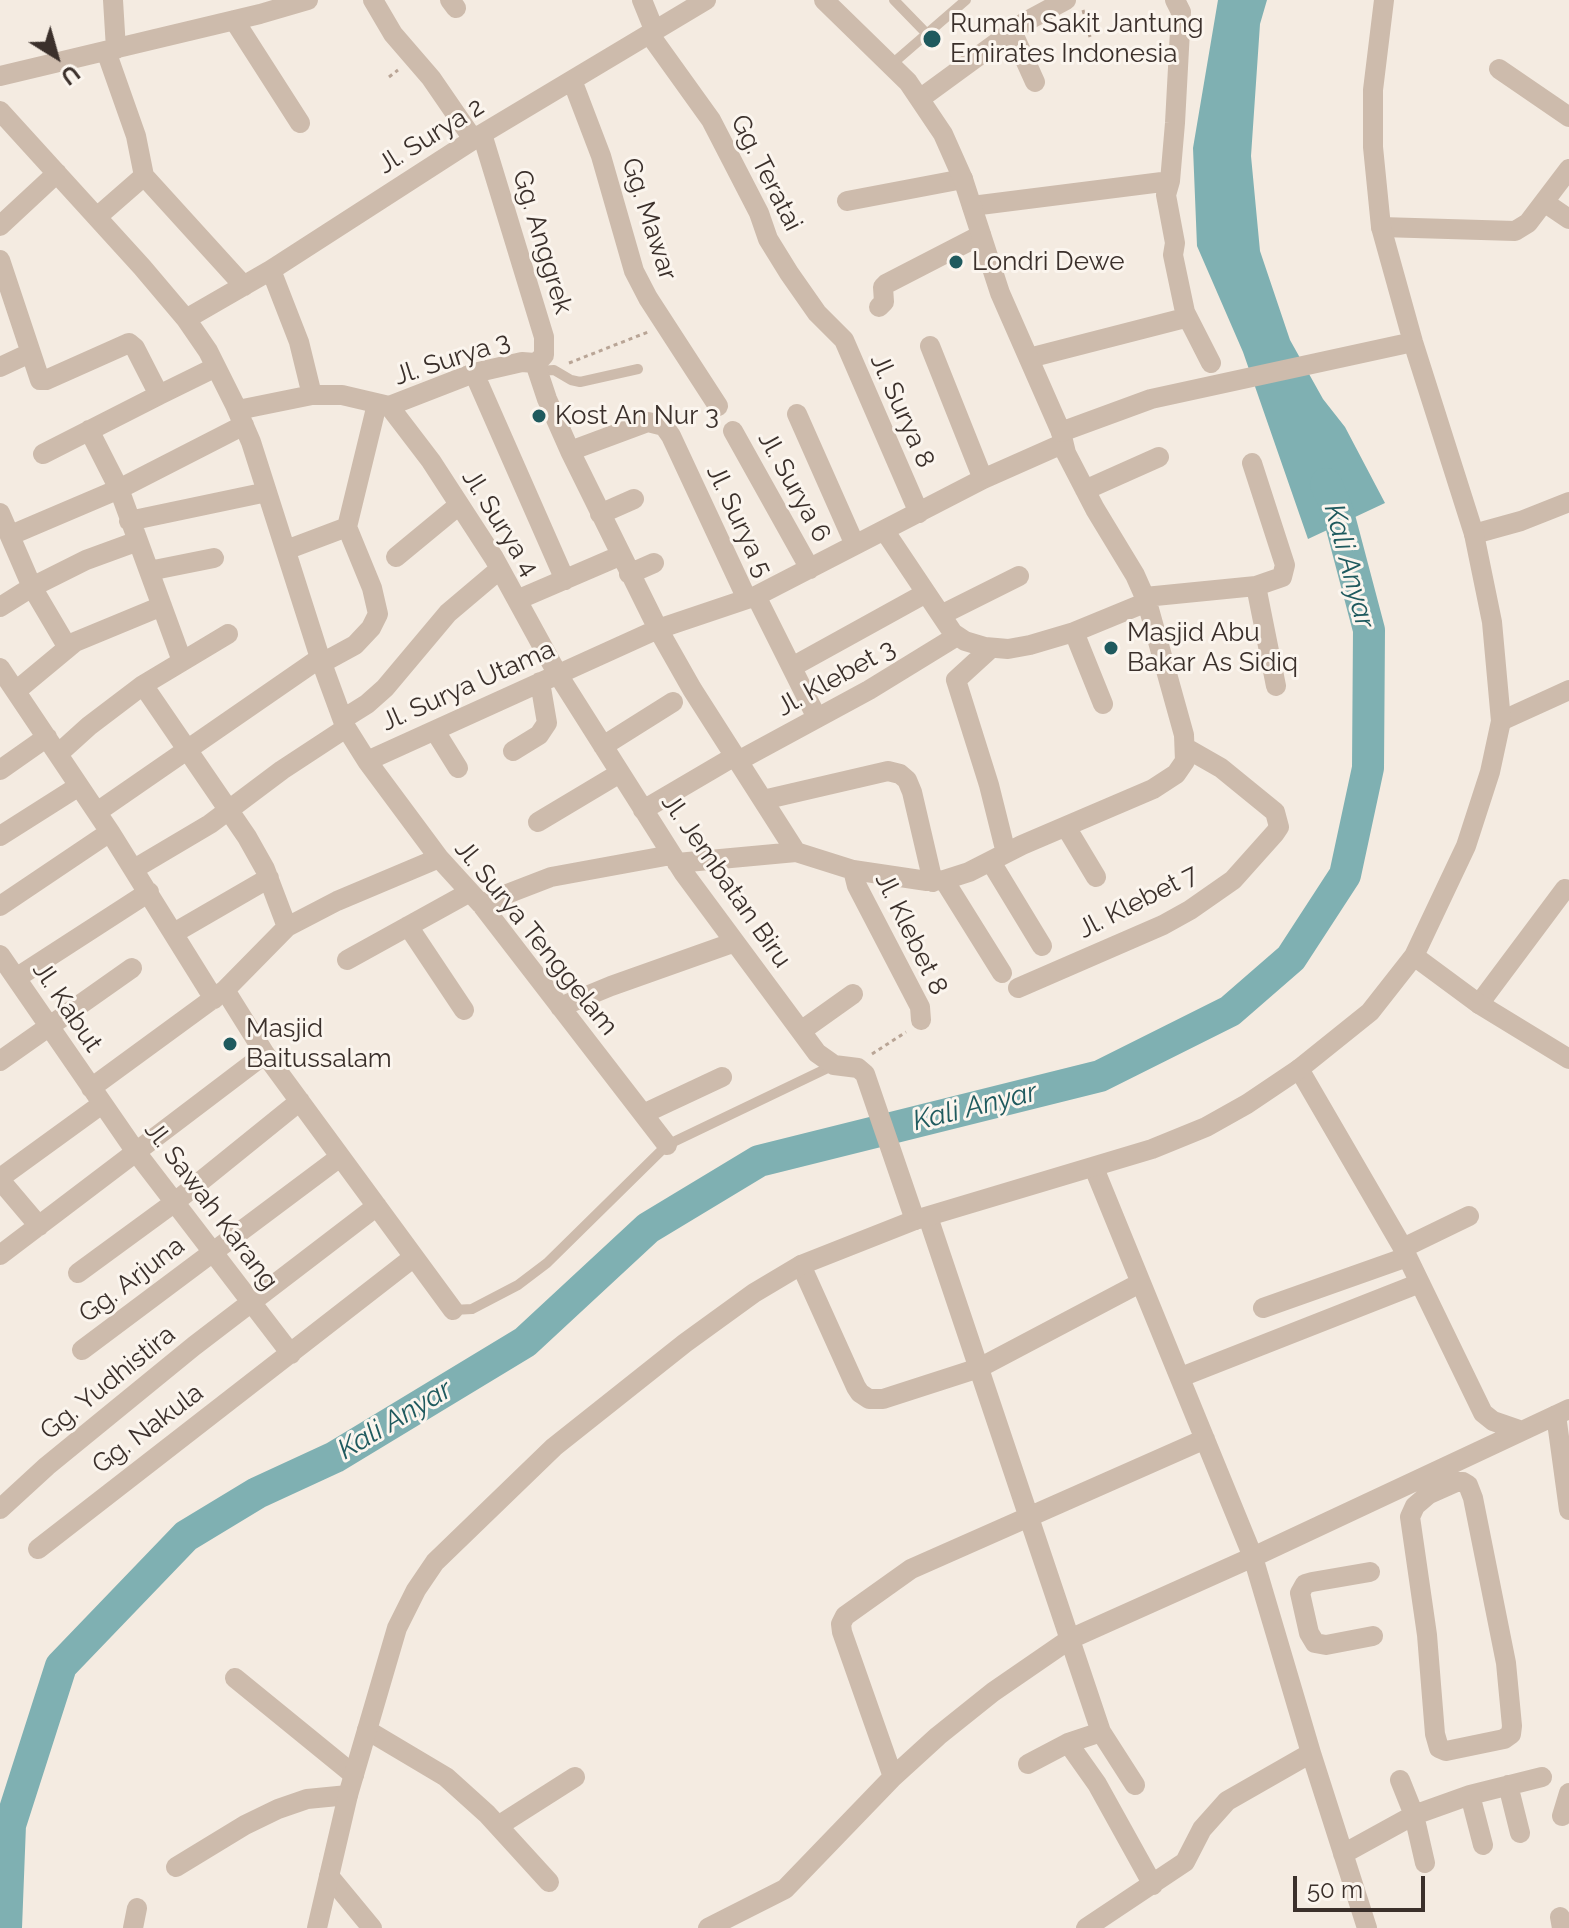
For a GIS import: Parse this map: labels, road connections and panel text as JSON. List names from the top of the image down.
{
  "streets": {
    "street": [
      "Jl. Surya 2",
      "Gg. Teratai",
      "Gg. Mawar",
      "Gg. Anggrek",
      "Jl. Surya 3",
      "Jl. Surya 8",
      "Jl. Surya 6",
      "Jl. Surya 5",
      "Jl. Surya 4",
      "Jl. Klebet 3",
      "Jl. Surya Utama",
      "Jl. Jembatan Biru",
      "Jl. Klebet 7",
      "Jl. Klebet 8",
      "Jl. Surya Tenggelam",
      "Jl. Kabut",
      "Jl. Sawah Karang",
      "Gg. Arjuna",
      "Gg. Yudhistira",
      "Gg. Nakula"
    ]
  },
  "crossings": [
    ["Jl. Surya 2", "Gg. Teratai"],
    ["Jl. Surya 2", "Gg. Mawar"],
    ["Jl. Surya 2", "Gg. Anggrek"],
    ["Jl. Surya 2", "Jl. Surya Utama"],
    ["Gg. Teratai", "Jl. Surya 8"],
    ["Gg. Anggrek", "Jl. Surya 3"],
    ["Jl. Surya 3", "Jl. Surya 5"],
    ["Jl. Surya 3", "Jl. Surya 4"],
    ["Jl. Surya 3", "Jl. Klebet 3"],
    ["Jl. Surya 3", "Jl. Surya Utama"],
    ["Jl. Surya 8", "Jl. Surya Utama"],
    ["Jl. Surya 6", "Jl. Surya Utama"],
    ["Jl. Surya 5", "Jl. Surya Utama"],
    ["Jl. Surya 4", "Jl. Surya Utama"],
    ["Jl. Surya 4", "Jl. Jembatan Biru"],
    ["Jl. Klebet 3", "Jl. Jembatan Biru"],
    ["Jl. Surya Utama", "Jl. Jembatan Biru"],
    ["Jl. Surya Utama", "Jl. Surya Tenggelam"],
    ["Jl. Kabut", "Jl. Sawah Karang"],
    ["Jl. Sawah Karang", "Gg. Arjuna"],
    ["Jl. Sawah Karang", "Gg. Yudhistira"],
    ["Jl. Sawah Karang", "Gg. Nakula"]
  ],
  "water": ["Kali Anyar"],
  "places": [
    "Rumah Sakit Jantung Emirates Indonesia",
    "Londri Dewe",
    "Kost An Nur 3",
    "Masjid Abu Bakar As Sidiq",
    "Masjid Baitussalam"
  ],
  "scale_bar": "50 m",
  "north": "bottom right"
}
